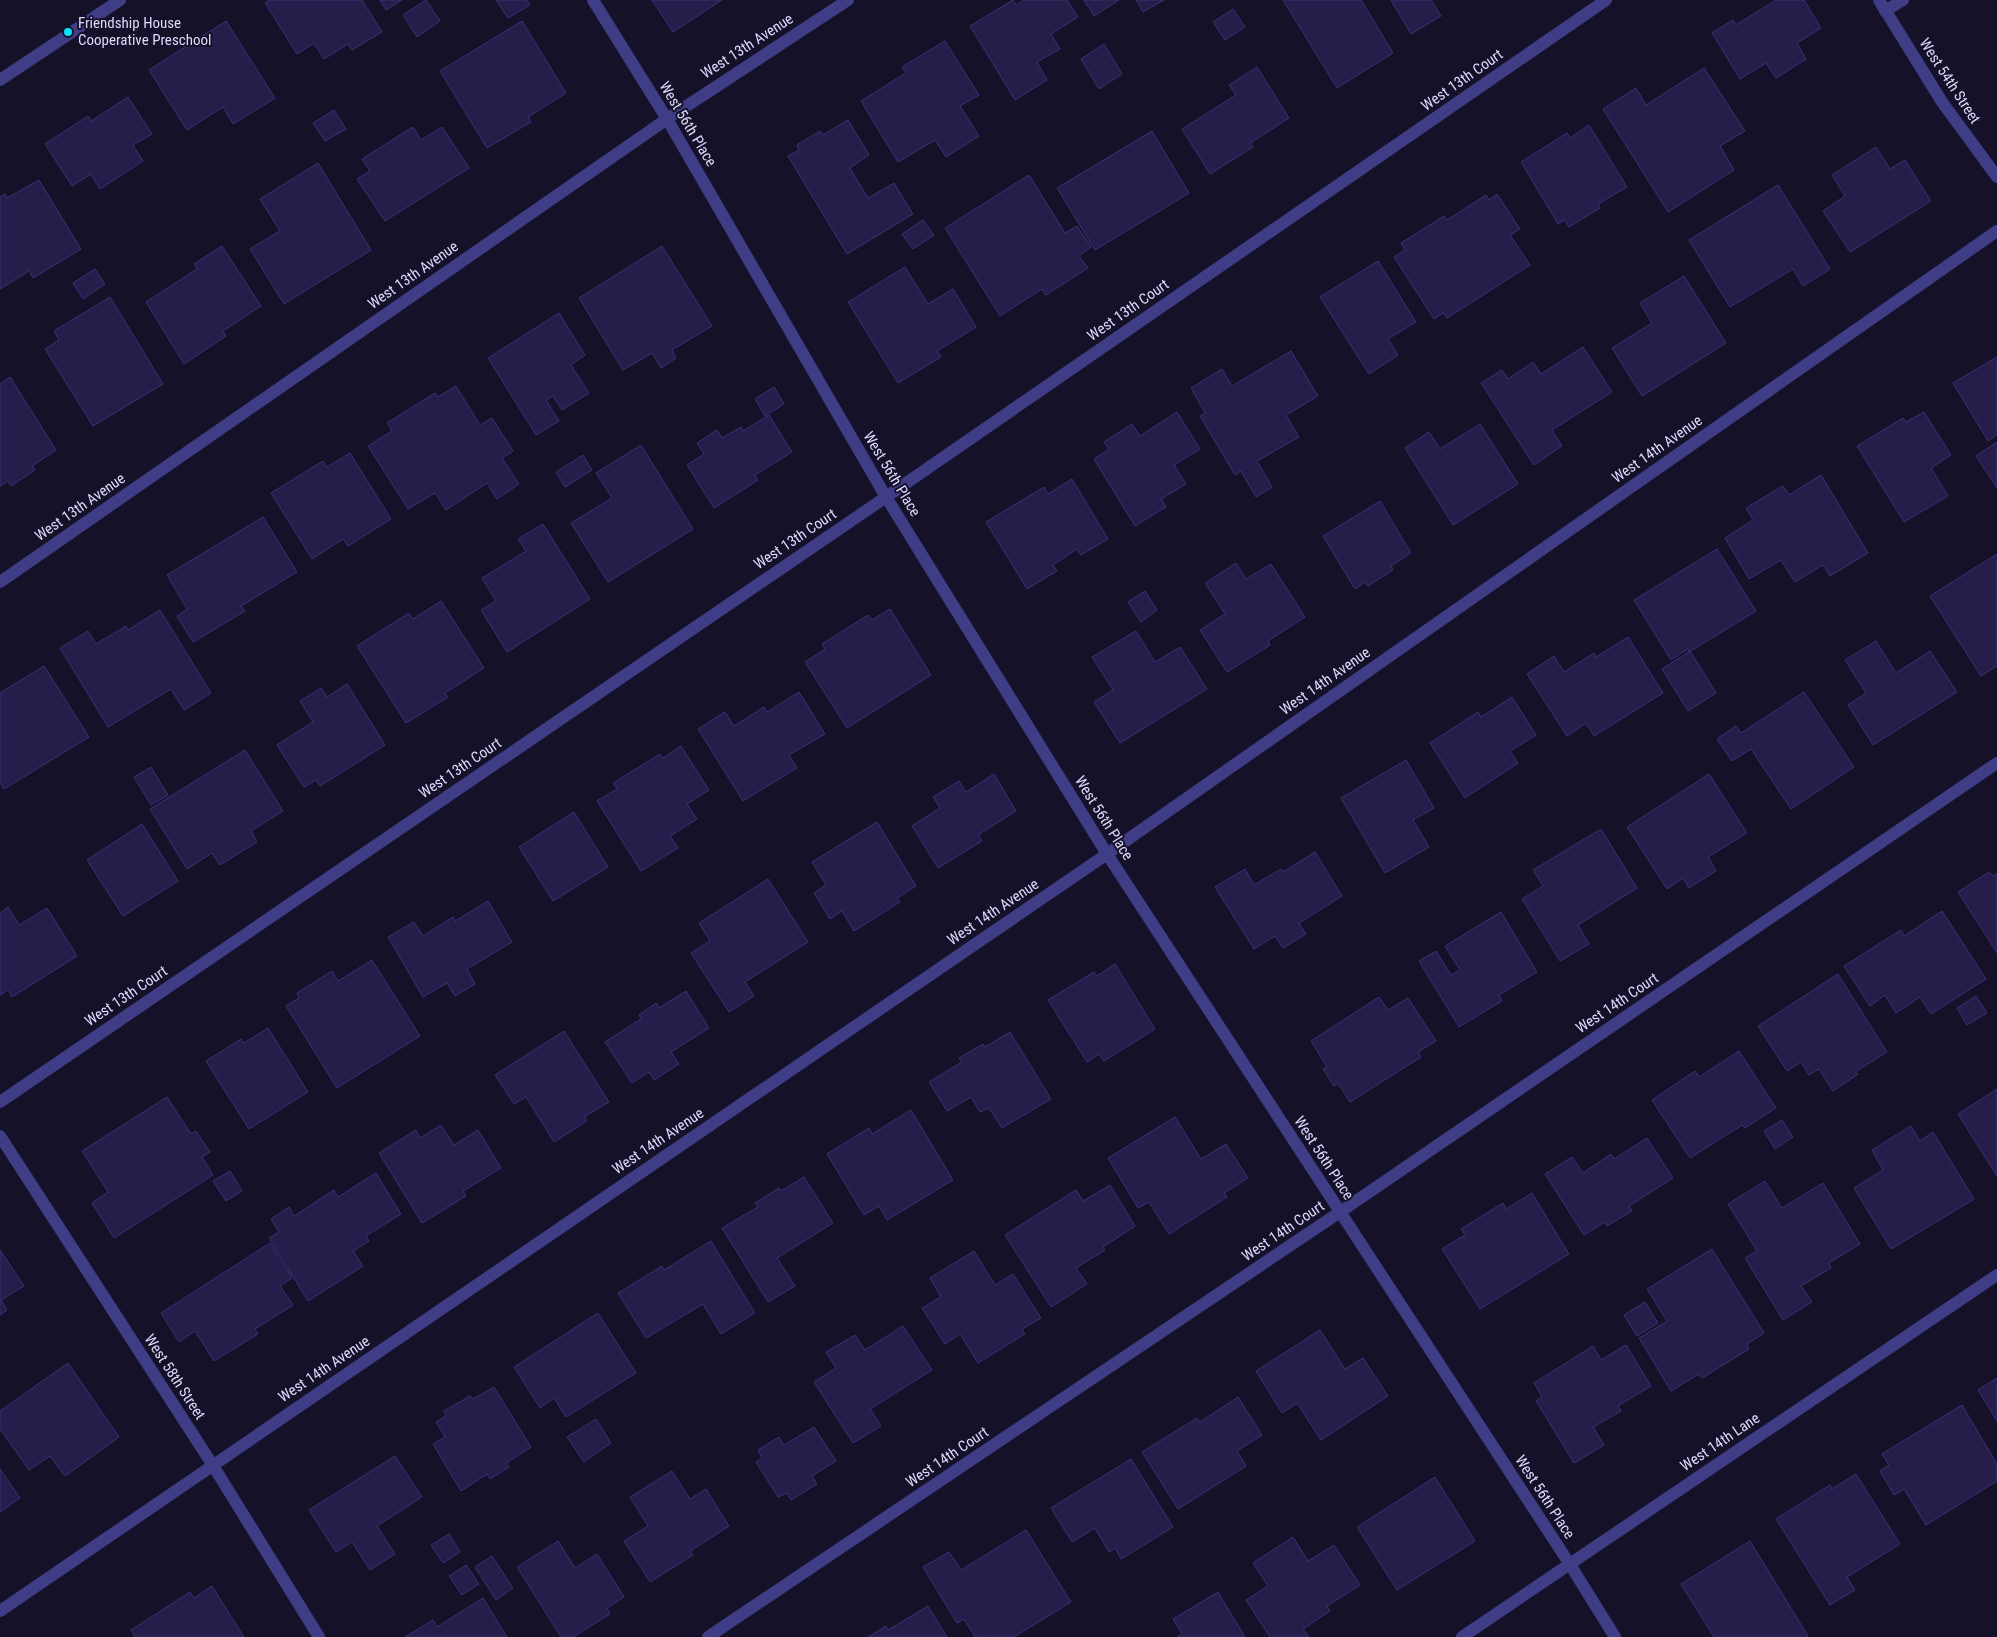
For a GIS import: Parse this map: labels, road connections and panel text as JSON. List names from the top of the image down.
{
  "streets": {
    "street": [
      "West 13th Avenue",
      "West 13th Court",
      "West 54th Street",
      "West 56th Place",
      "West 14th Avenue",
      "West 14th Court",
      "West 58th Street",
      "West 14th Lane"
    ]
  },
  "crossings": [
    ["West 13th Avenue", "West 56th Place"],
    ["West 13th Court", "West 56th Place"],
    ["West 56th Place", "West 14th Avenue"],
    ["West 56th Place", "West 14th Court"],
    ["West 56th Place", "West 14th Lane"],
    ["West 14th Avenue", "West 58th Street"]
  ],
  "places": ["Friendship House Cooperative Preschool"]
}
